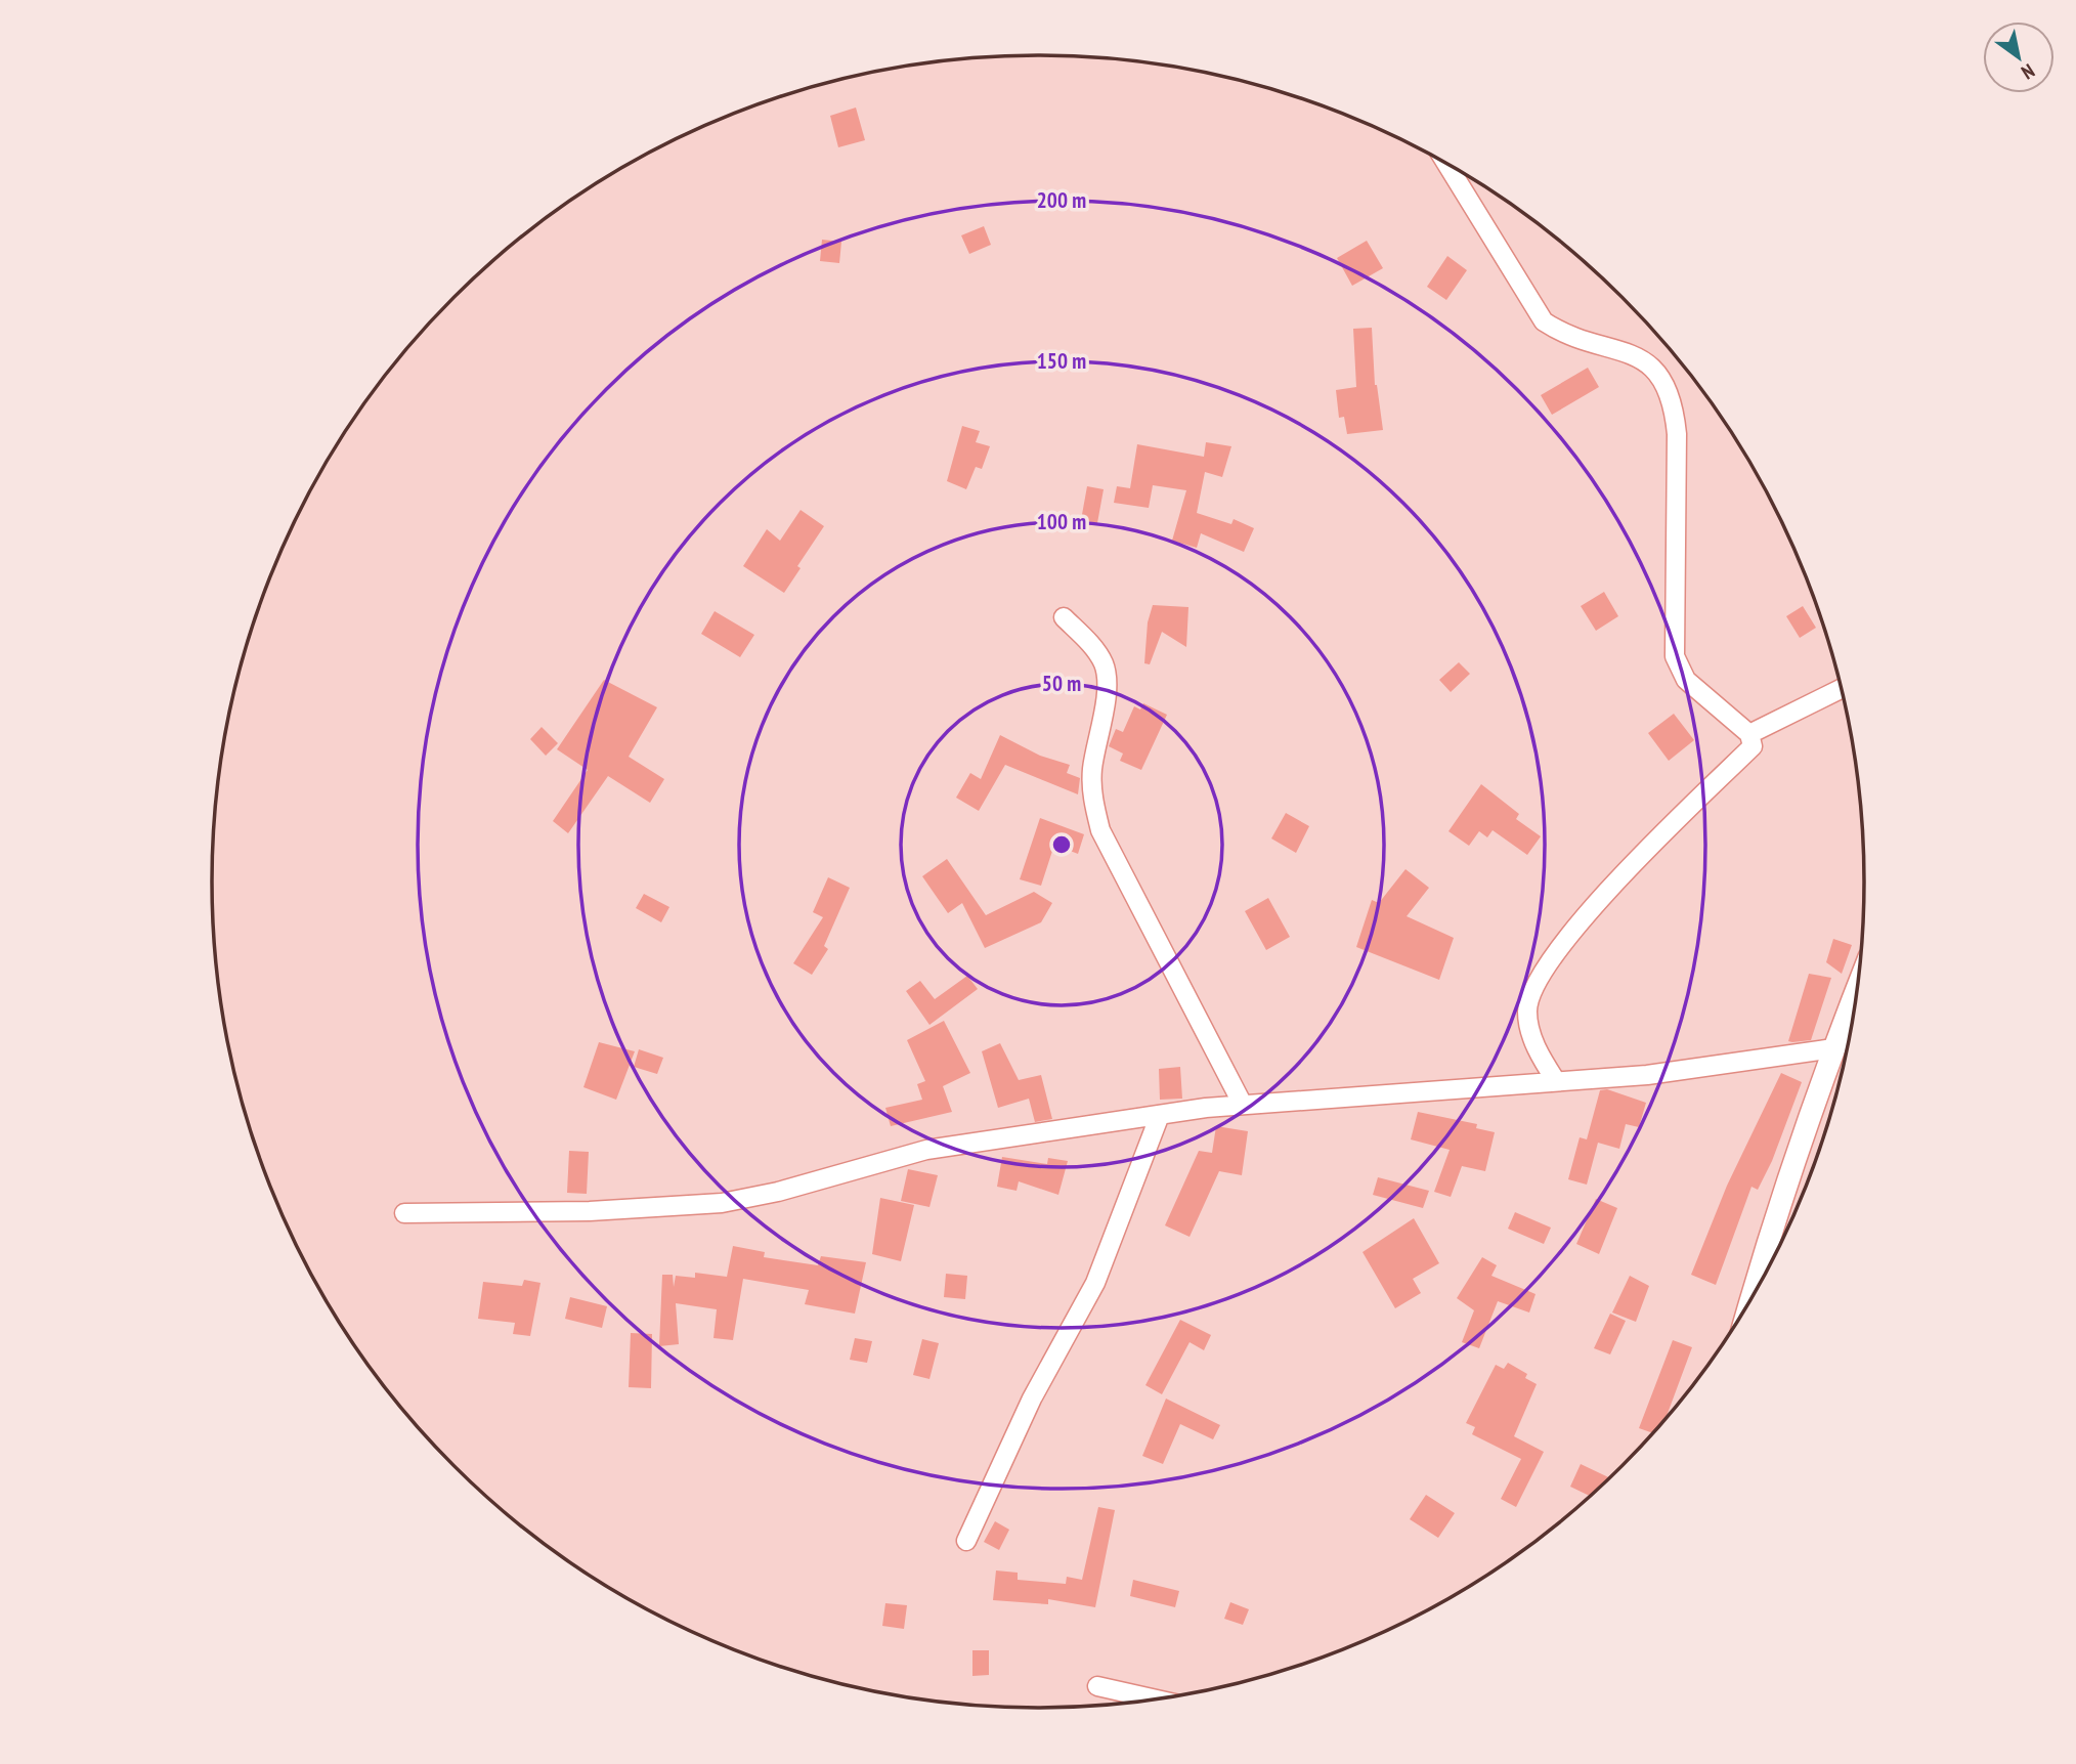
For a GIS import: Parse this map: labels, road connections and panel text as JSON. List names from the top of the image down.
{
  "north": "bottom right",
  "rings": [
    "200 m",
    "150 m",
    "100 m",
    "50 m"
  ]
}
